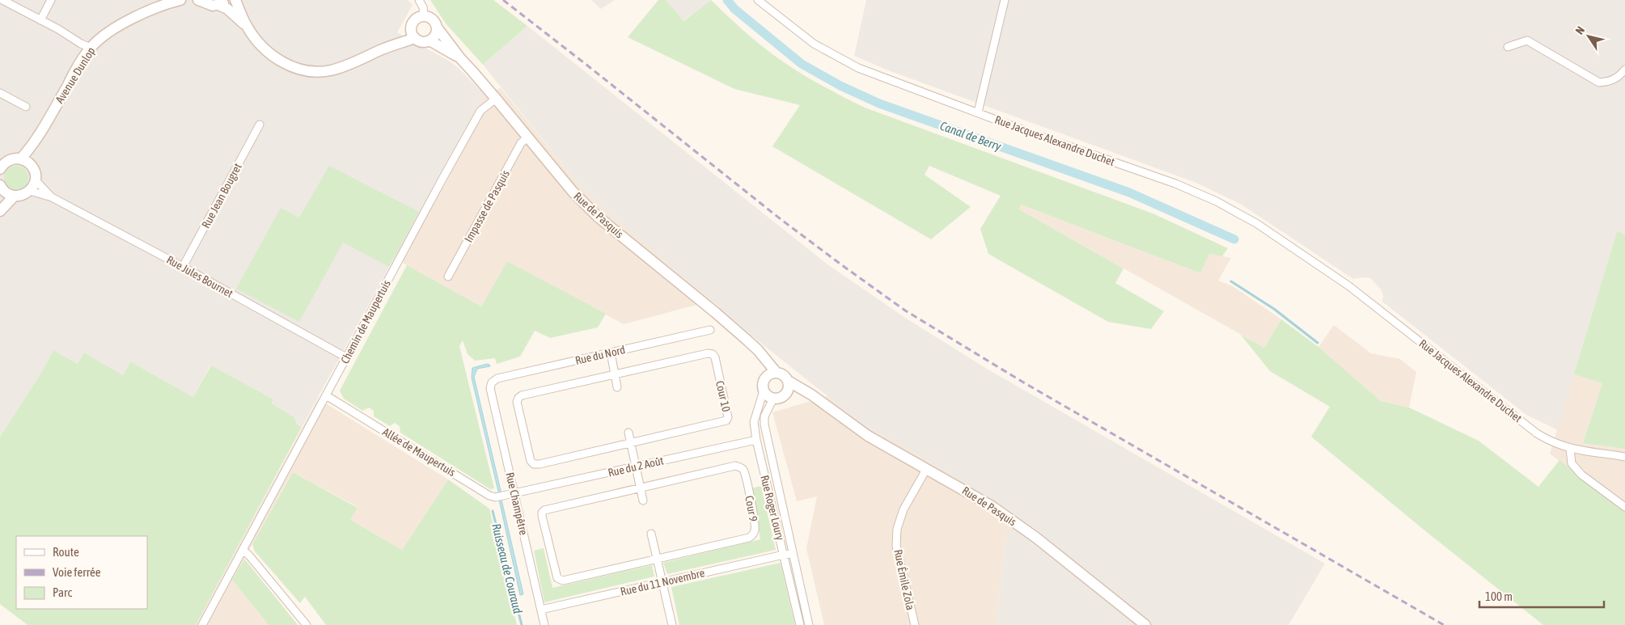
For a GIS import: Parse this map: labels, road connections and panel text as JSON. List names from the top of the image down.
{
  "streets": {
    "main road": ["Avenue Dunlop", "Rue de Pasquis"],
    "street": [
      "Rue Jacques Alexandre Duchet",
      "Rue Jean Bougret",
      "Impasse de Pasquis",
      "Rue Jules Bournet",
      "Chemin de Maupertuis",
      "Rue du Nord",
      "Cour 10",
      "Allée de Maupertuis",
      "Rue du 2 Août",
      "Rue Champêtre",
      "Rue Roger Loury",
      "Cour 9",
      "Rue Émile Zola",
      "Rue du 11 Novembre"
    ]
  },
  "crossings": [
    ["Rue Jean Bougret", "Rue Jules Bournet"],
    ["Impasse de Pasquis", "Rue de Pasquis"],
    ["Rue de Pasquis", "Chemin de Maupertuis"],
    ["Rue de Pasquis", "Rue Roger Loury"],
    ["Rue de Pasquis", "Rue Émile Zola"],
    ["Rue Jules Bournet", "Chemin de Maupertuis"],
    ["Chemin de Maupertuis", "Allée de Maupertuis"],
    ["Rue du Nord", "Rue Champêtre"],
    ["Allée de Maupertuis", "Rue du 2 Août"],
    ["Allée de Maupertuis", "Rue Champêtre"],
    ["Rue du 2 Août", "Rue Champêtre"],
    ["Rue du 2 Août", "Rue Roger Loury"],
    ["Rue Champêtre", "Rue du 11 Novembre"],
    ["Rue Roger Loury", "Rue du 11 Novembre"]
  ],
  "water": ["Canal de Berry", "Ruisseau de Couraud"],
  "legend": ["Route", "Voie ferrée", "Parc"],
  "scale_bar": "100 m",
  "north": "top left"
}
